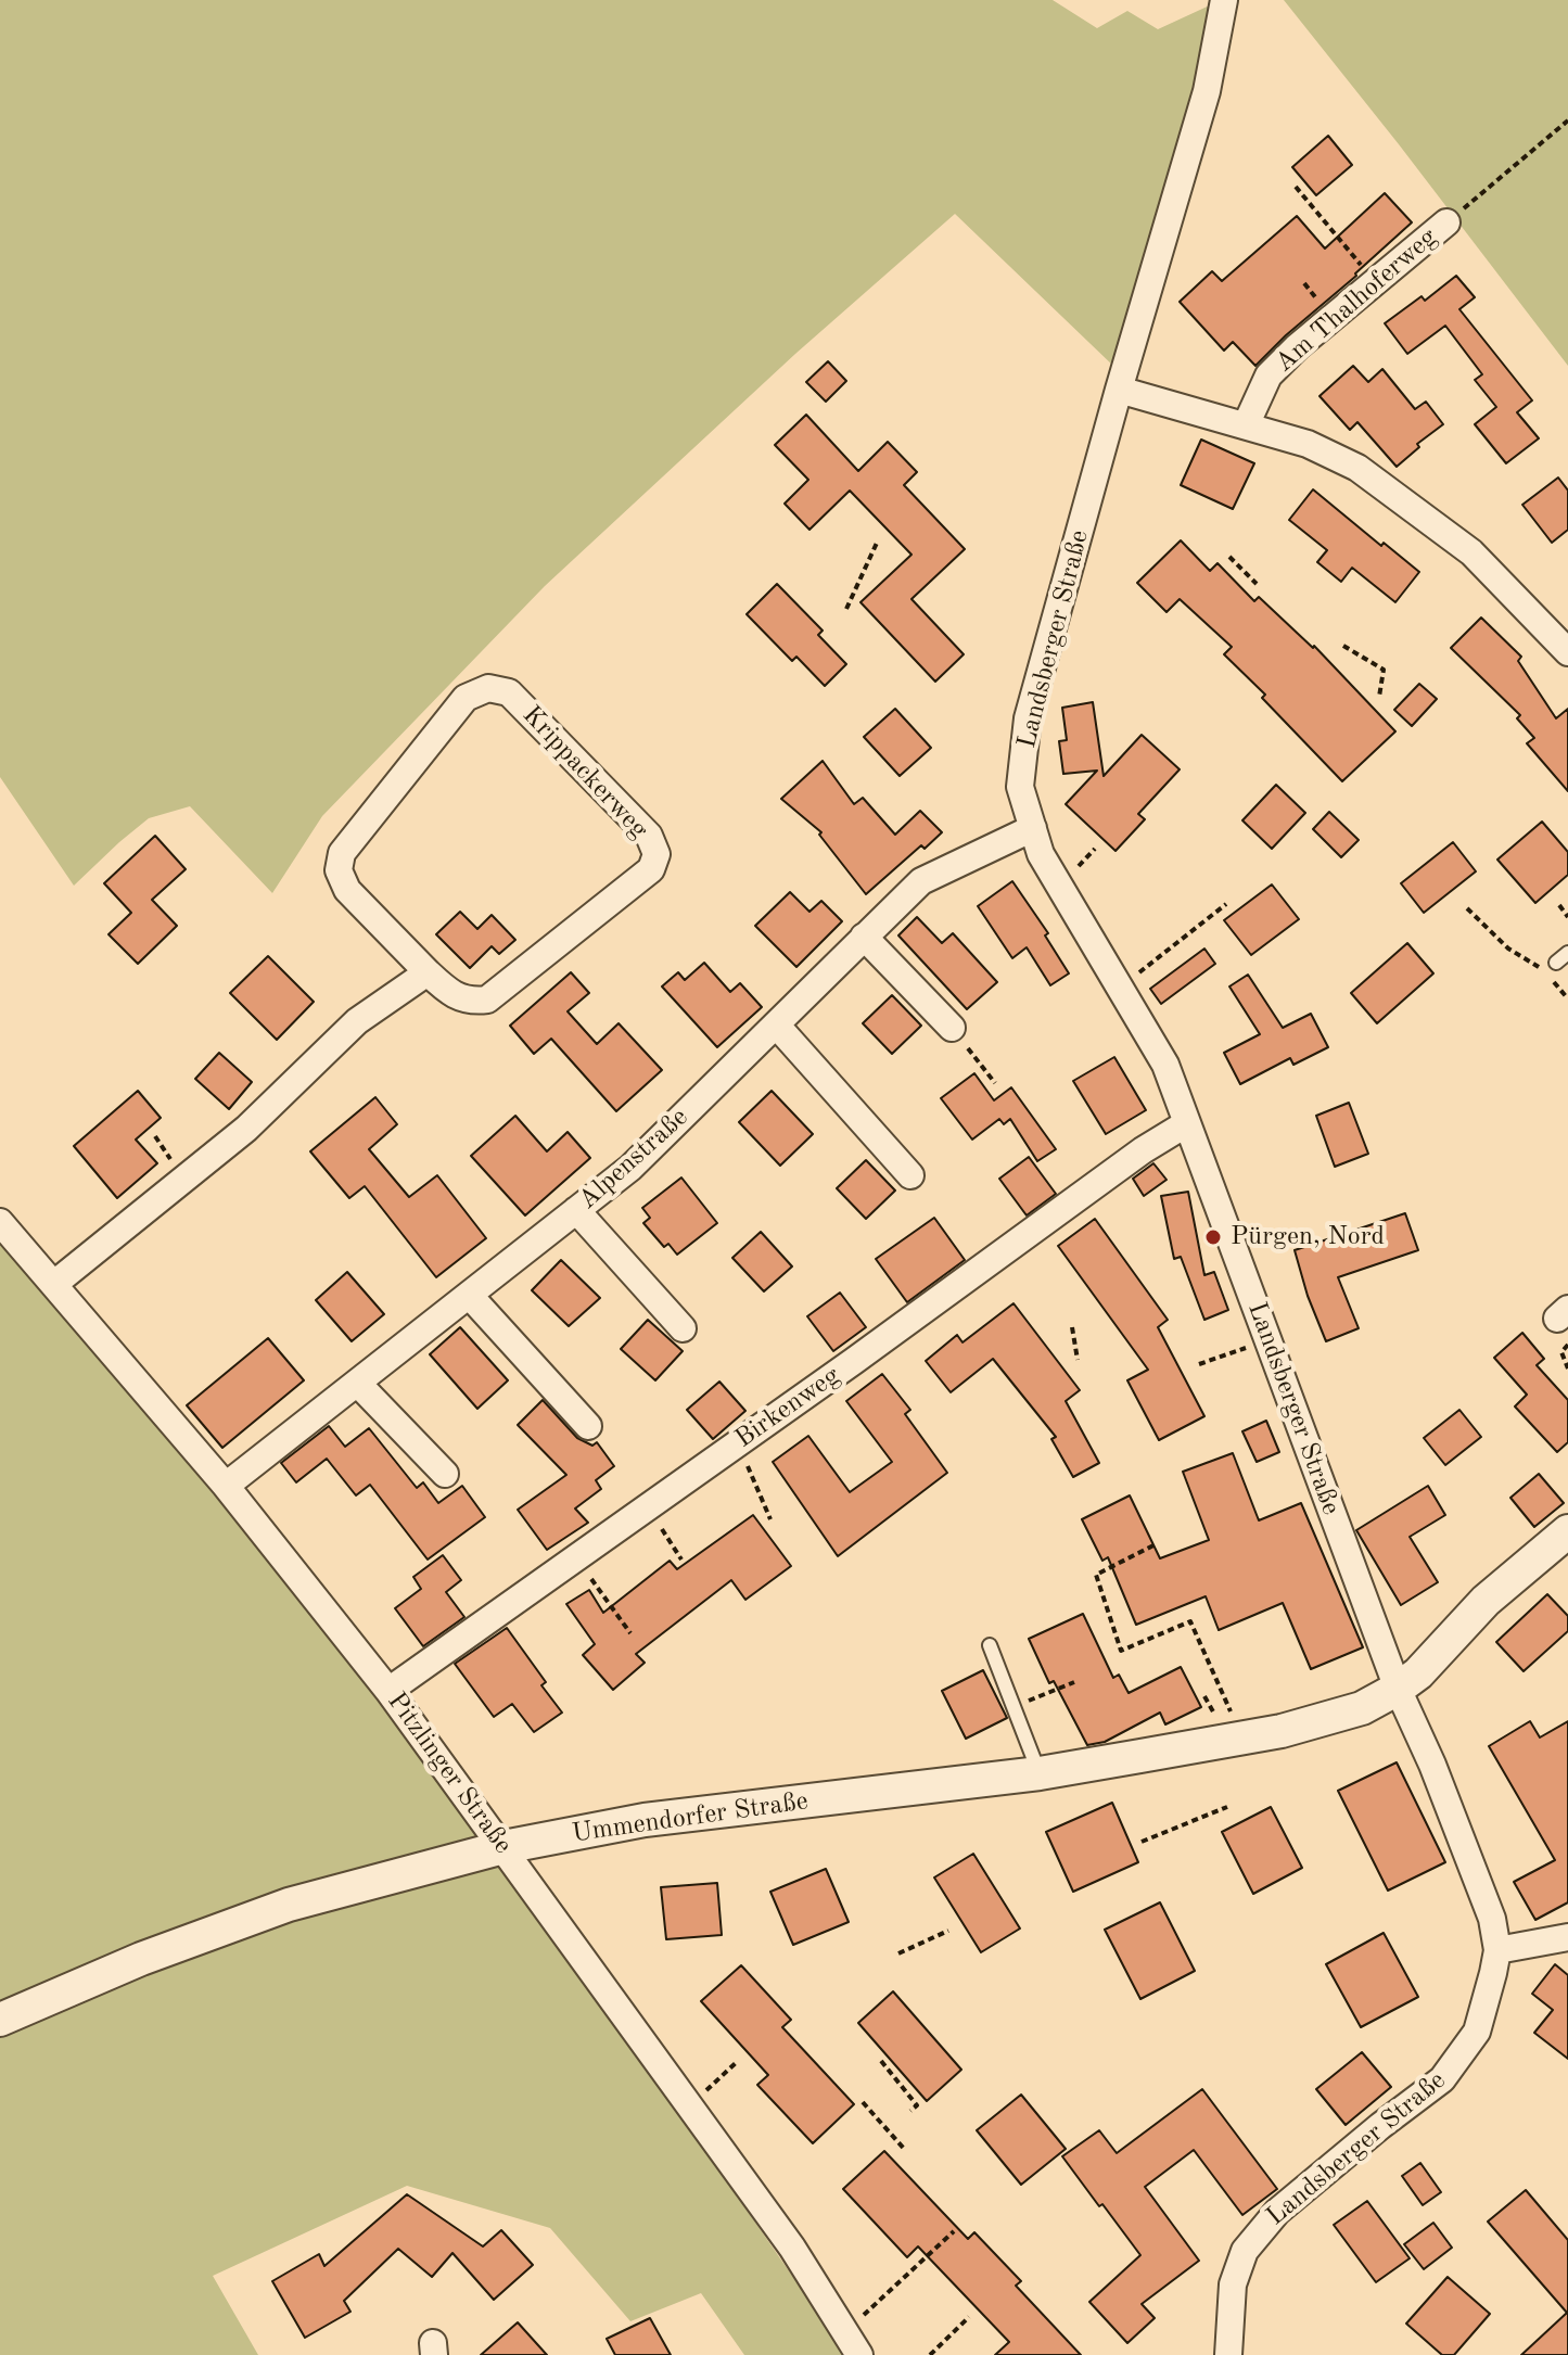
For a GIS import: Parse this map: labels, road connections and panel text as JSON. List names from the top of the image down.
{
  "streets": {
    "street": [
      "Am Thalhoferweg",
      "Landsberger Straße",
      "Krippackerweg",
      "Alpenstraße",
      "Birkenweg",
      "Pitzlinger Straße",
      "Ummendorfer Straße"
    ]
  },
  "crossings": [
    ["Landsberger Straße", "Alpenstraße"],
    ["Landsberger Straße", "Birkenweg"],
    ["Landsberger Straße", "Ummendorfer Straße"],
    ["Alpenstraße", "Pitzlinger Straße"],
    ["Birkenweg", "Pitzlinger Straße"],
    ["Pitzlinger Straße", "Ummendorfer Straße"]
  ],
  "places": ["Pürgen, Nord"]
}
